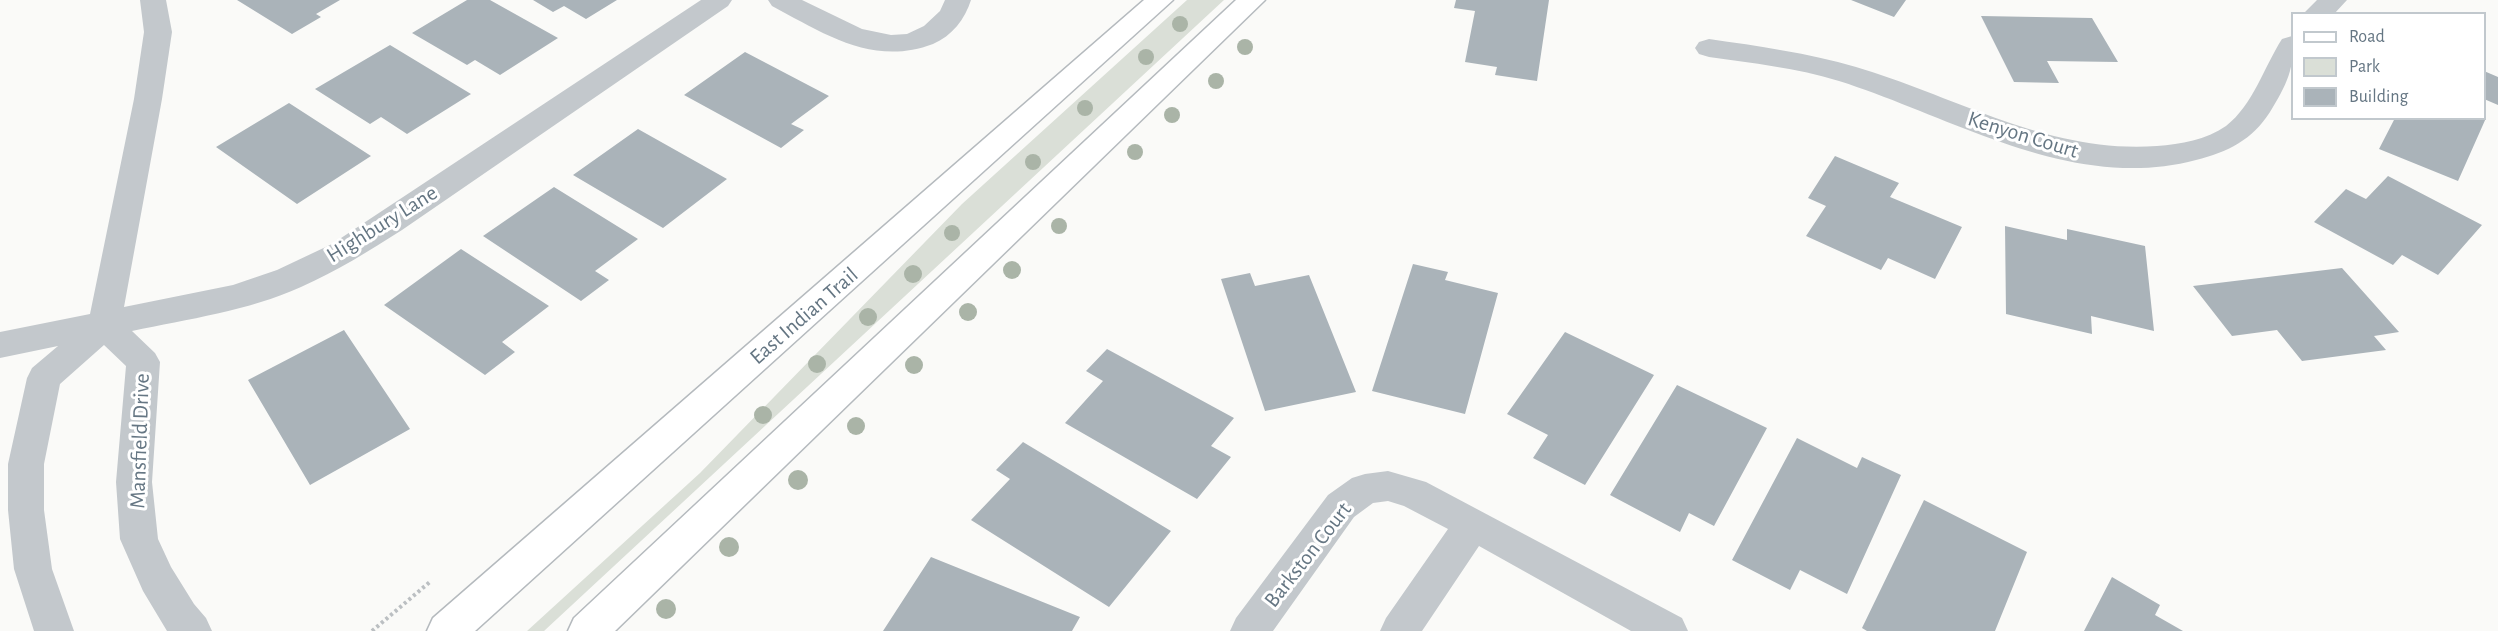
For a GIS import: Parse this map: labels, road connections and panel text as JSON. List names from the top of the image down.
{
  "streets": {
    "main road": ["East Indian Trail"],
    "street": [
      "Kenyon Court",
      "Highbury Lane",
      "Mansfield Drive",
      "Barkston Court"
    ]
  },
  "crossings": [
    ["Highbury Lane", "Mansfield Drive"]
  ],
  "legend": ["Road", "Park", "Building"]
}
